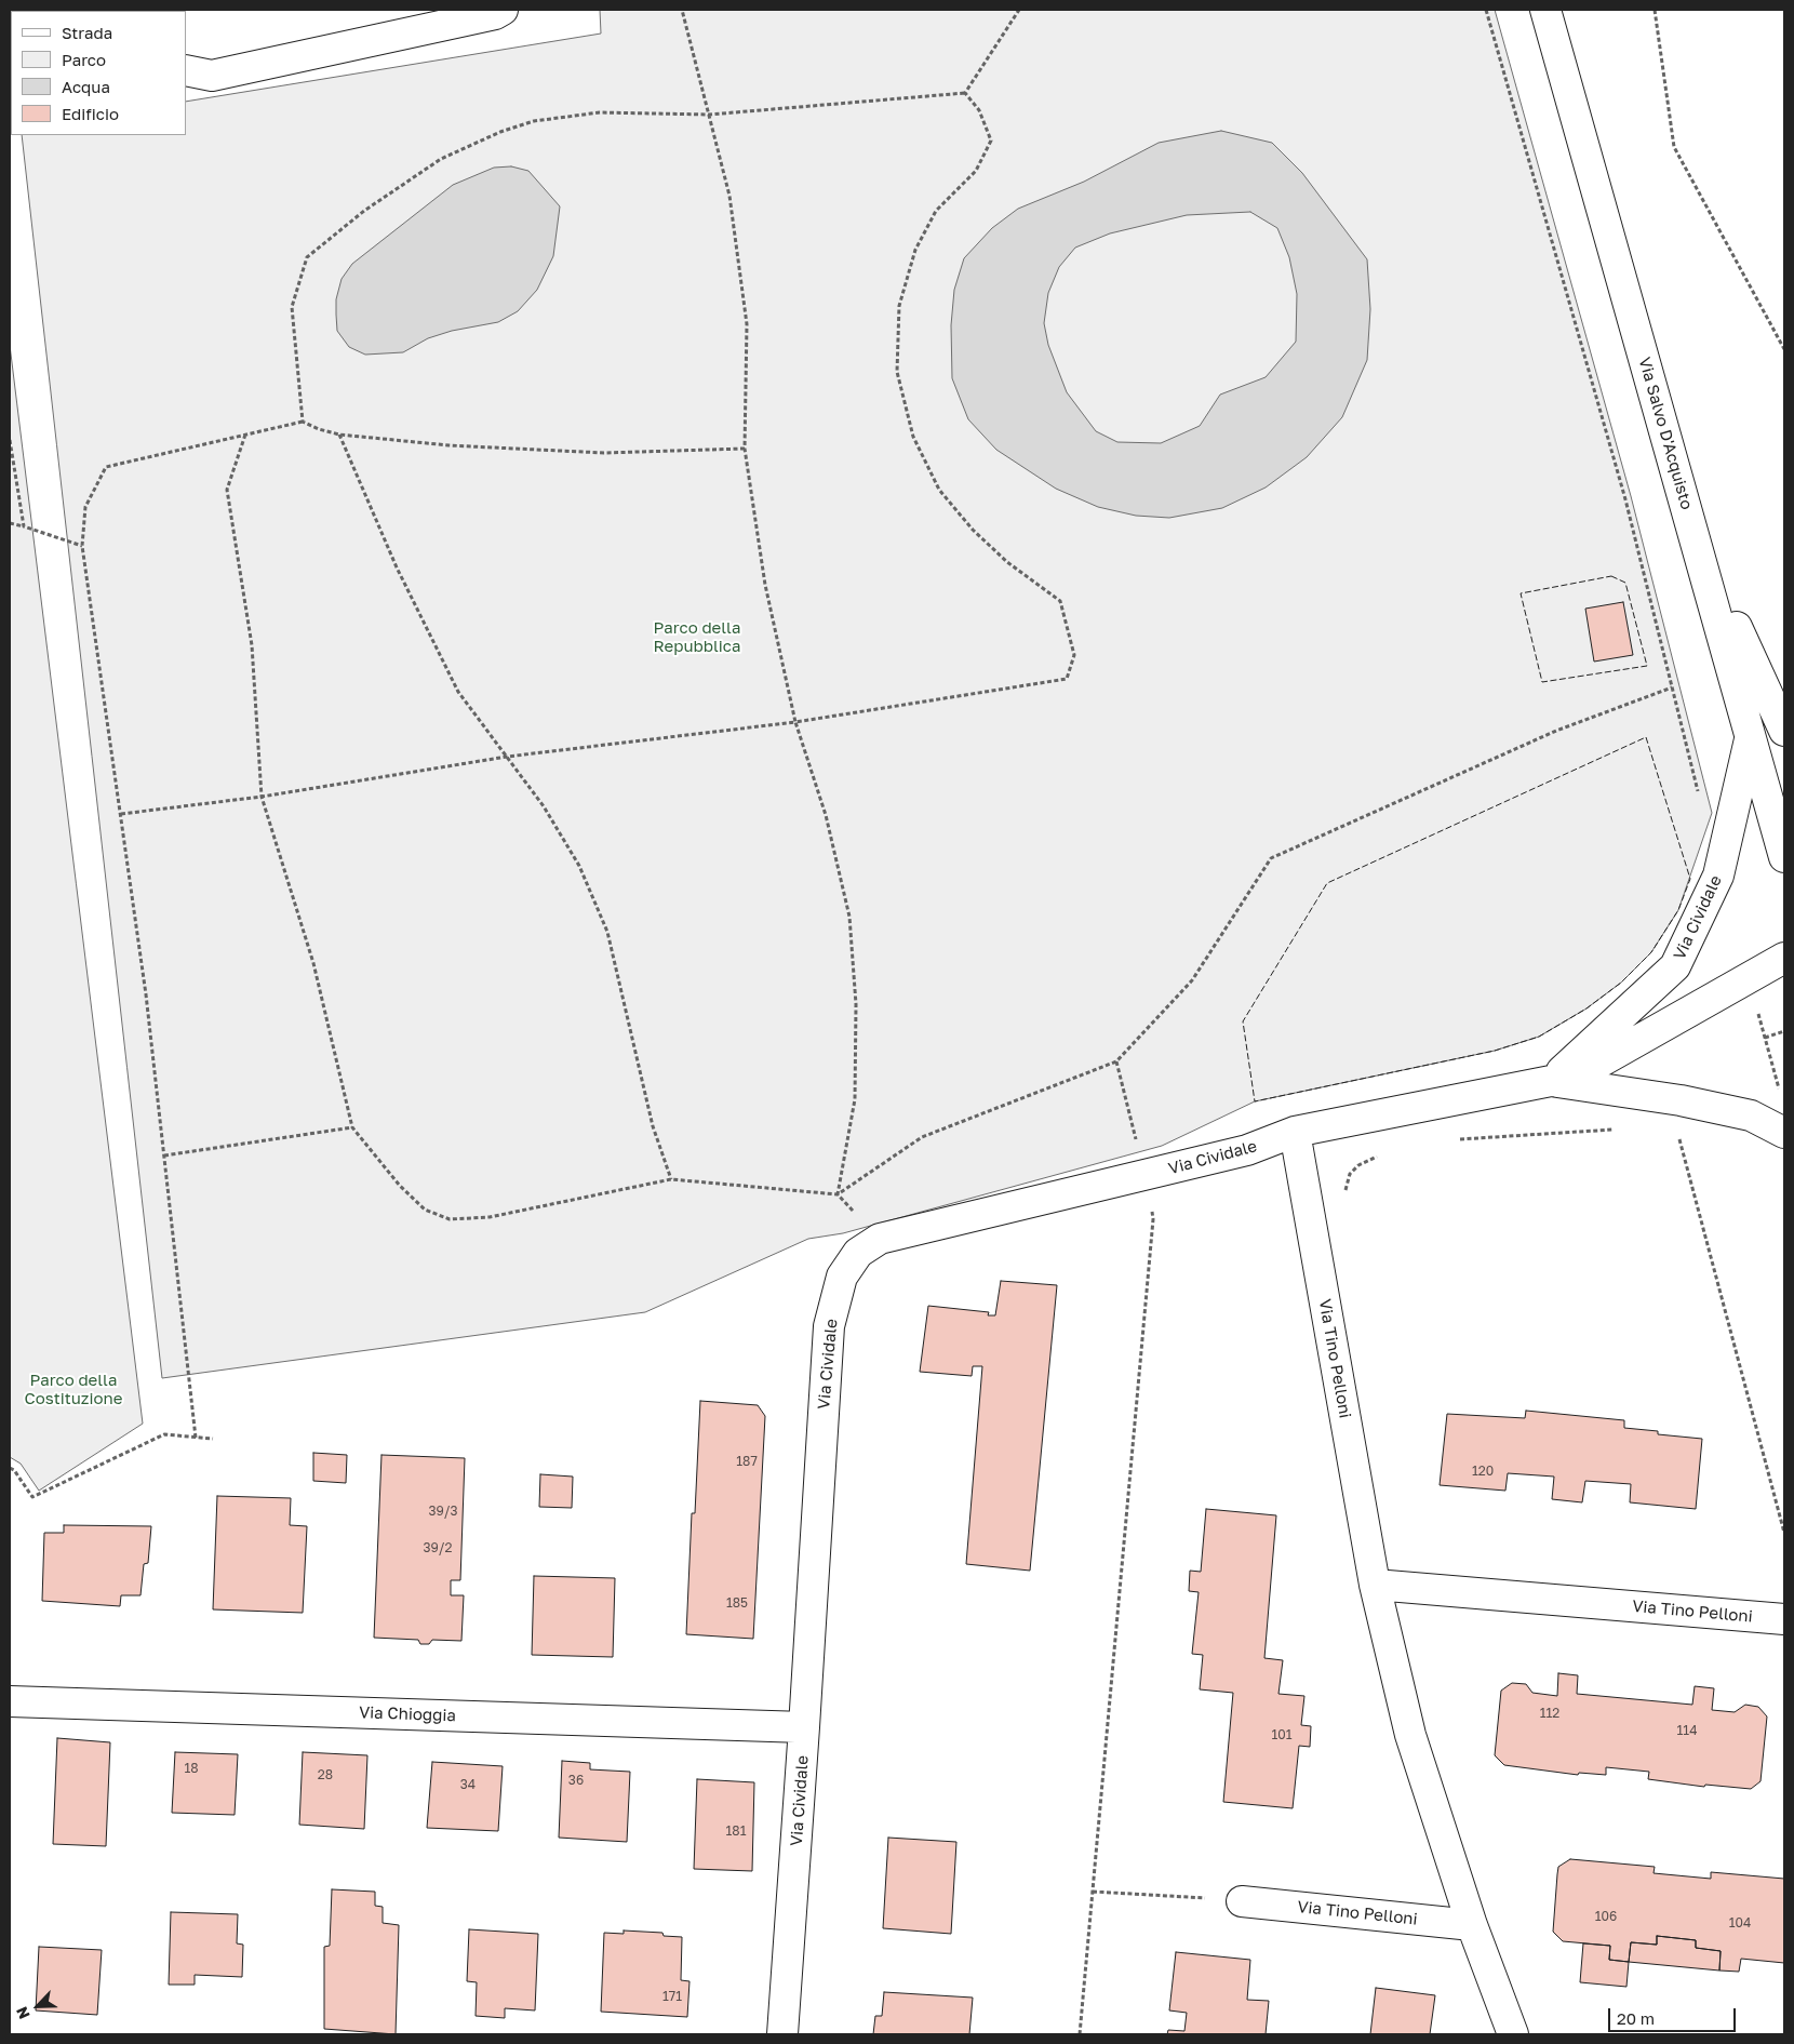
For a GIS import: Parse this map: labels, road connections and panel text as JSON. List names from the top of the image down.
{
  "streets": {
    "street": [
      "Via Salvo D'Acquisto",
      "Via Cividale",
      "Via Tino Pelloni",
      "Via Chioggia"
    ]
  },
  "crossings": [
    ["Via Salvo D'Acquisto", "Via Cividale"],
    ["Via Cividale", "Via Tino Pelloni"],
    ["Via Cividale", "Via Chioggia"]
  ],
  "parks": ["Parco della Repubblica", "Parco della Costituzione"],
  "house_numbers": [
    "187",
    "120",
    "39/3",
    "39/2",
    "185",
    "112",
    "114",
    "101",
    "18",
    "28",
    "36",
    "34",
    "181",
    "106",
    "104",
    "171"
  ],
  "legend": [
    "Strada",
    "Parco",
    "Acqua",
    "Edificio"
  ],
  "scale_bar": "20 m",
  "north": "bottom left"
}
